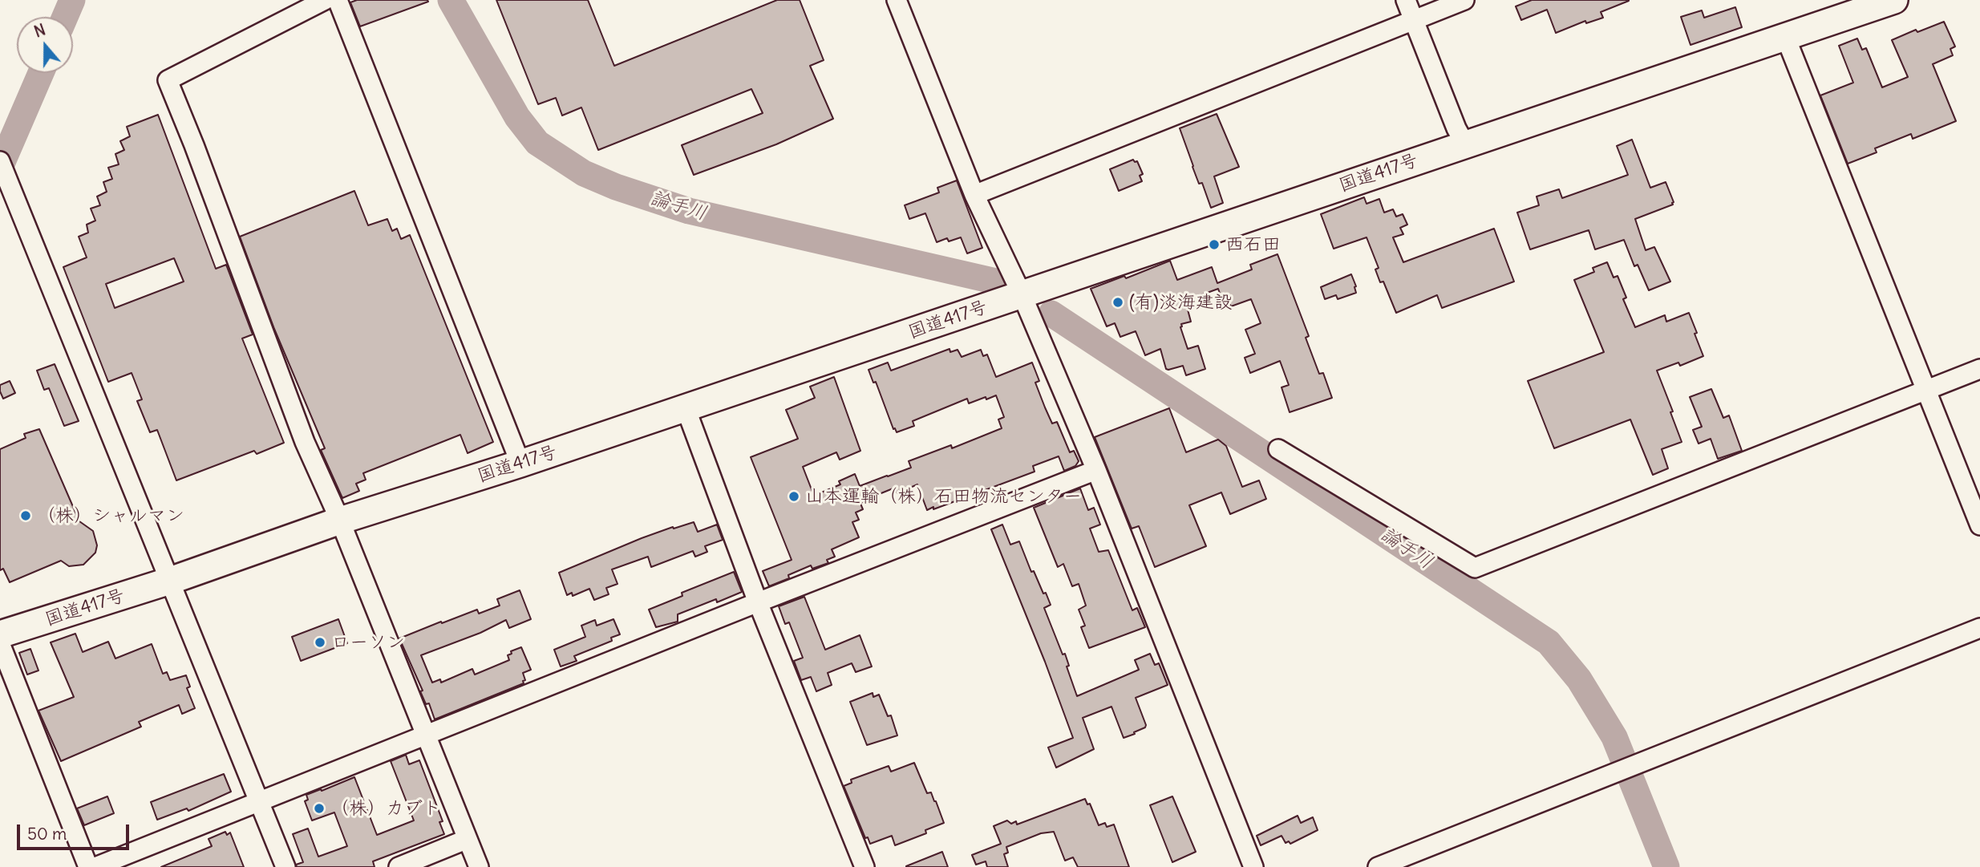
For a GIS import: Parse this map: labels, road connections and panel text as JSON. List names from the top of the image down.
{
  "streets": {
    "highway": ["国道417号"]
  },
  "water": ["論手川"],
  "places": [
    "西石田",
    "(有)淡海建設",
    "山本運輸（株）石田物流センター",
    "（株）シャルマン",
    "ローソン",
    "（株）カブト"
  ],
  "scale_bar": "50 m",
  "north": "top"
}
